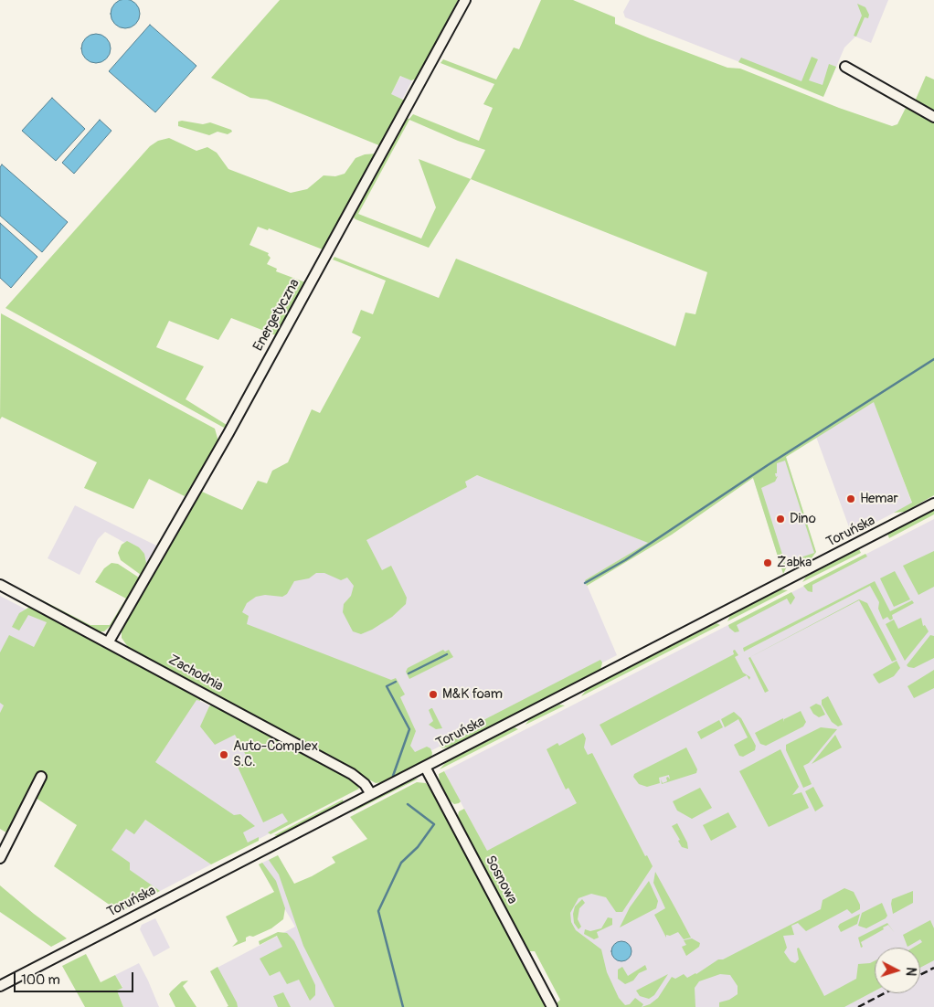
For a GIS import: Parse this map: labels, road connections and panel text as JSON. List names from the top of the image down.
{
  "streets": {
    "street": [
      "Energetyczna",
      "Toruńska",
      "Zachodnia",
      "Sosnowa"
    ]
  },
  "crossings": [
    ["Energetyczna", "Zachodnia"],
    ["Toruńska", "Zachodnia"],
    ["Toruńska", "Sosnowa"]
  ],
  "places": [
    "Hemar",
    "Dino",
    "Żabka",
    "M&K foam",
    "Auto-Complex S.C."
  ],
  "scale_bar": "100 m",
  "north": "right"
}
